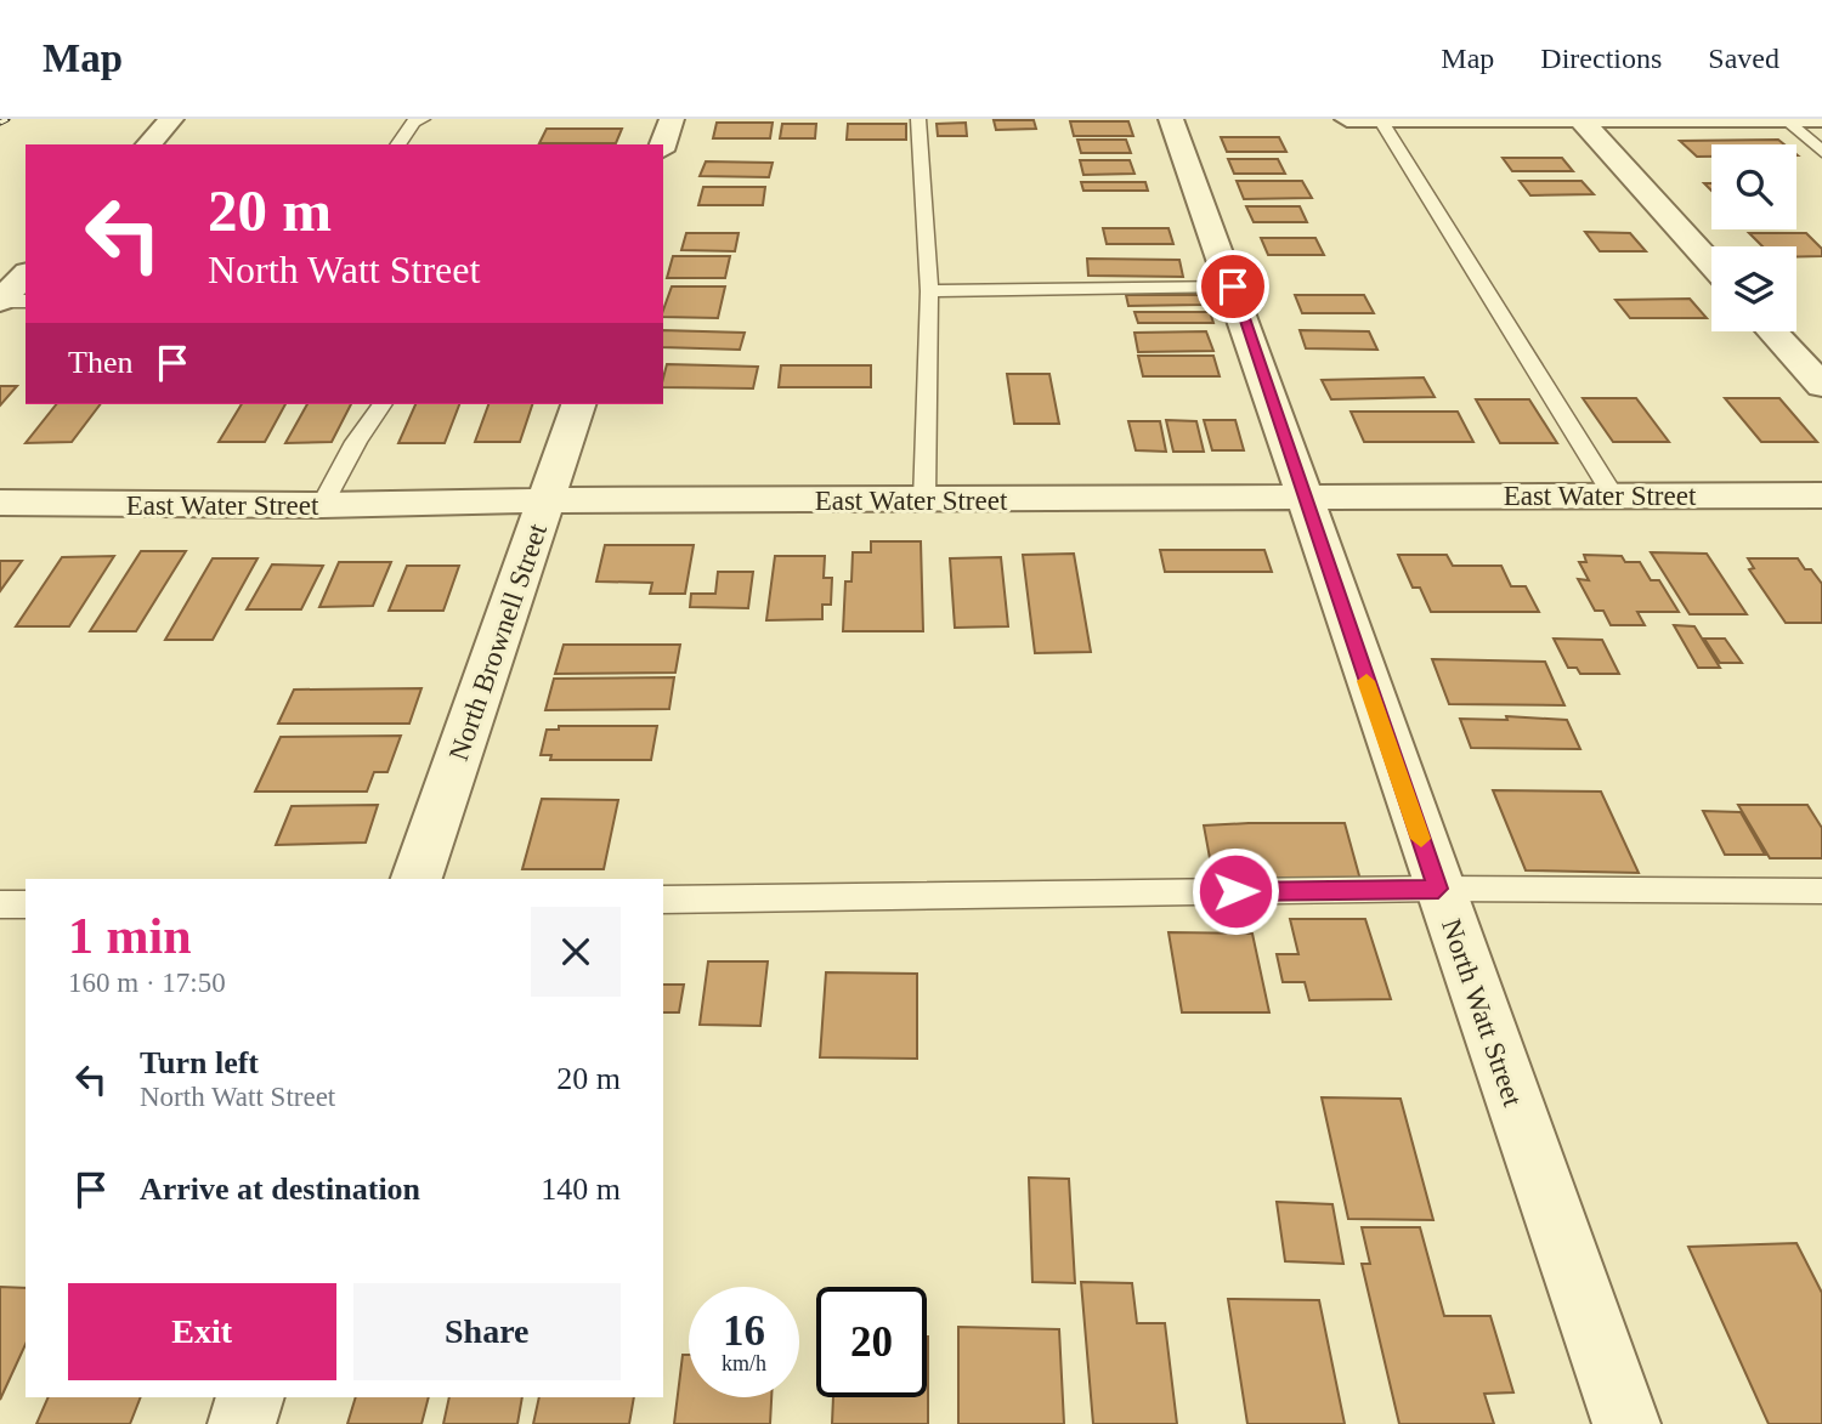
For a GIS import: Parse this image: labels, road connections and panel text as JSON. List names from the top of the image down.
{
  "streets": {
    "street": ["East Water Street", "North Brownell Street", "North Watt Street"]
  },
  "crossings": [
    ["East Water Street", "North Brownell Street"],
    ["East Water Street", "North Watt Street"]
  ],
  "page": {
    "header": "Map",
    "nav": ["Map", "Directions", "Saved"],
    "turn": ["20 m", "North Watt Street"],
    "then": "Then",
    "heading": ["1 min", "160 m · 17:50"],
    "list": [
      {
        "name": "Turn left",
        "note": "North Watt Street",
        "value": "20 m"
      },
      {
        "name": "Arrive at destination",
        "value": "140 m"
      }
    ],
    "buttons": ["Exit", "Share"],
    "speed": "16 km/h",
    "limit": "20"
  }
}
